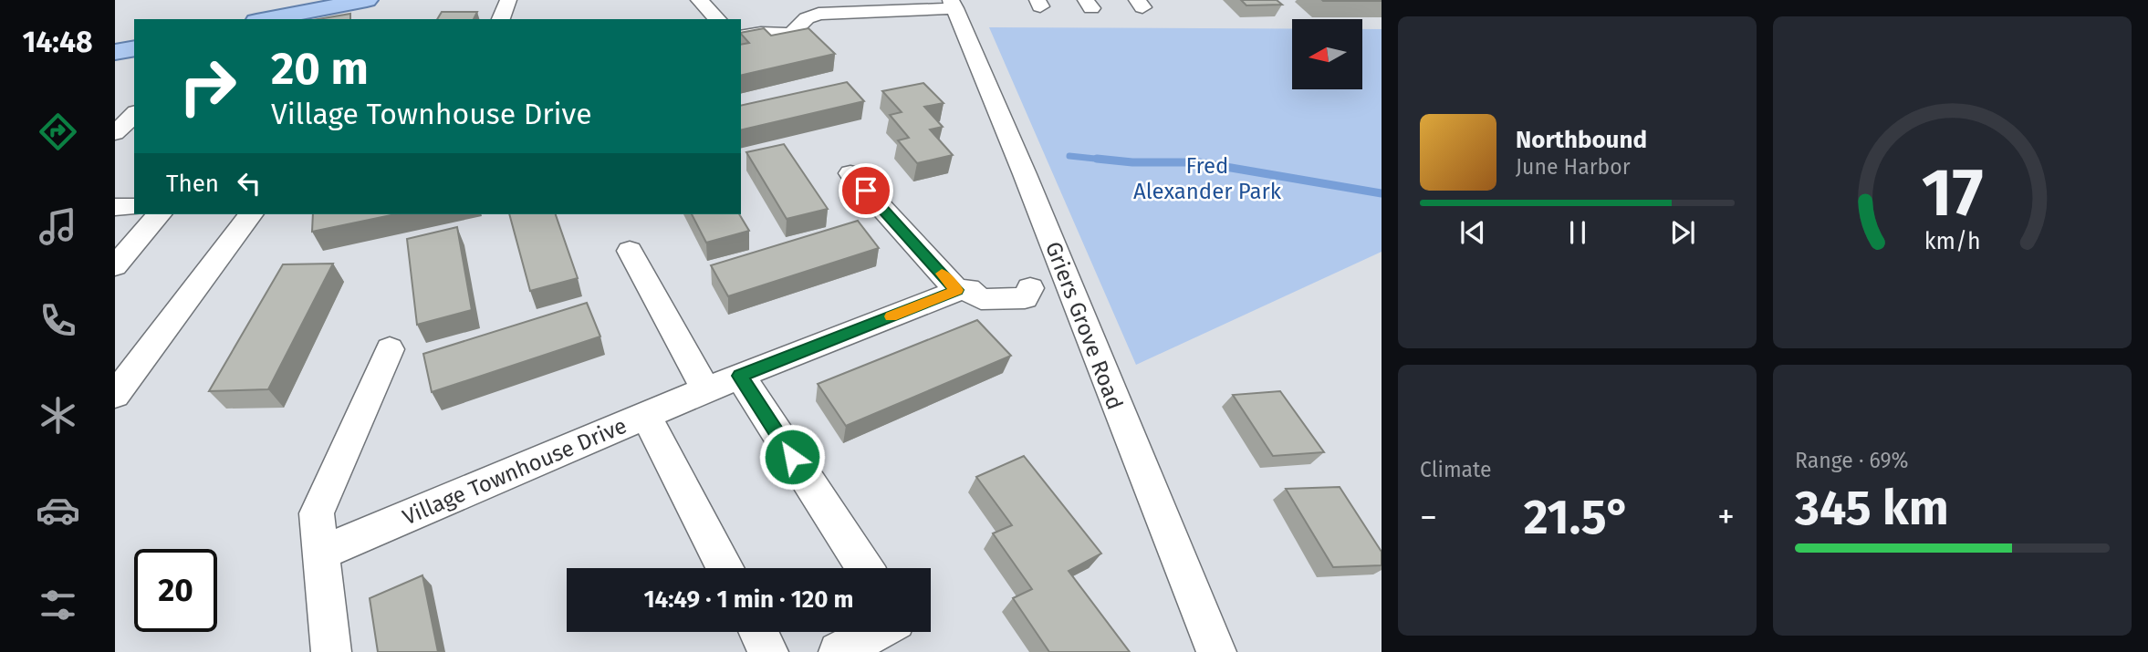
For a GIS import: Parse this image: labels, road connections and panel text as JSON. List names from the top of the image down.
{
  "streets": {
    "street": ["Griers Grove Road", "Village Townhouse Drive"]
  },
  "parks": ["Fred Alexander Park"],
  "north": "left",
  "page": {
    "tabs": "14:48",
    "turn": ["20 m", "Village Townhouse Drive"],
    "song": ["Northbound", "June Harbor"],
    "then": "Then",
    "tile": [
      "Climate",
      ["Range · 69%", "345 km"]
    ],
    "heat": ["−", "21.5°", "+"],
    "limit": "20",
    "trip": "14:49 · 1 min · 120 m",
    "gauge": ["17", "km/h"]
  }
}
